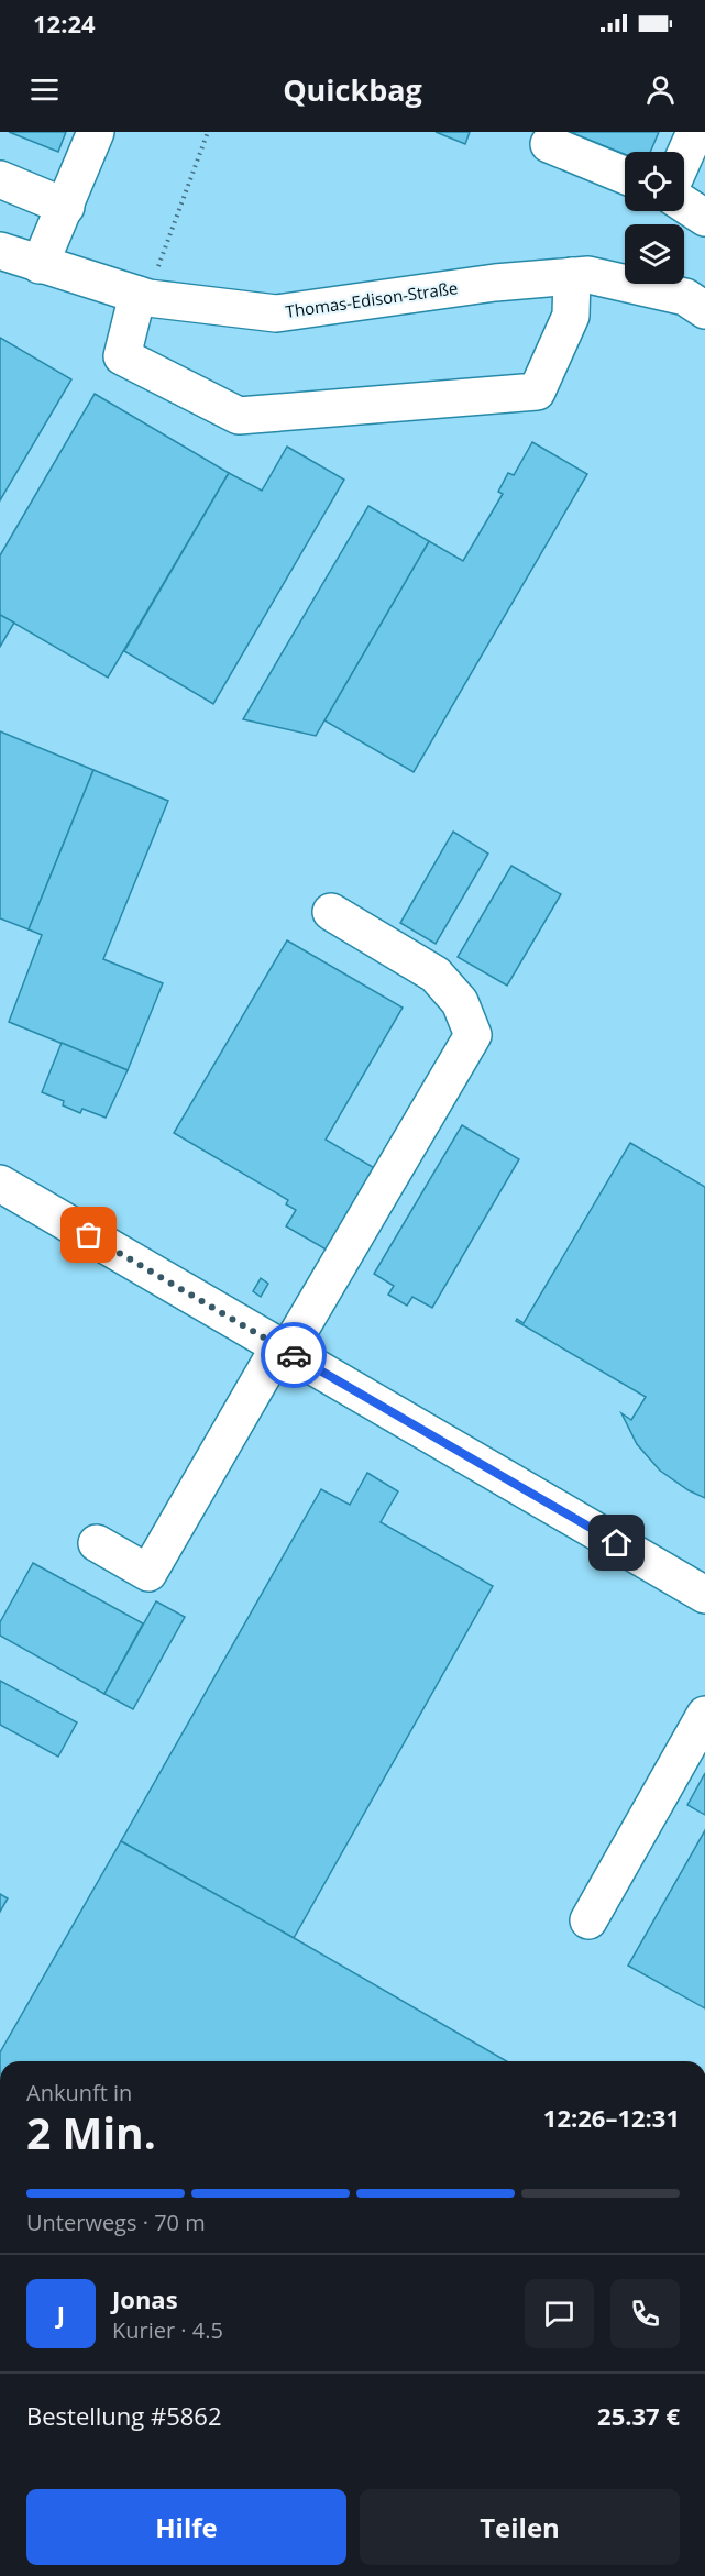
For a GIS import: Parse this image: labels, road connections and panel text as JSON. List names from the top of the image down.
{
  "streets": {
    "street": ["Thomas-Edison-Straße"]
  },
  "page": {
    "status": "12:24",
    "header": "Quickbag",
    "heading": ["2 Min.", "Ankunft in", "12:26–12:31"],
    "panel": [
      "Jonas",
      "Kurier · 4.5",
      "Bestellung #5862",
      "25.37 €"
    ],
    "bar": "Unterwegs · 70 m",
    "round": "J",
    "buttons": ["Hilfe", "Teilen"]
  }
}
